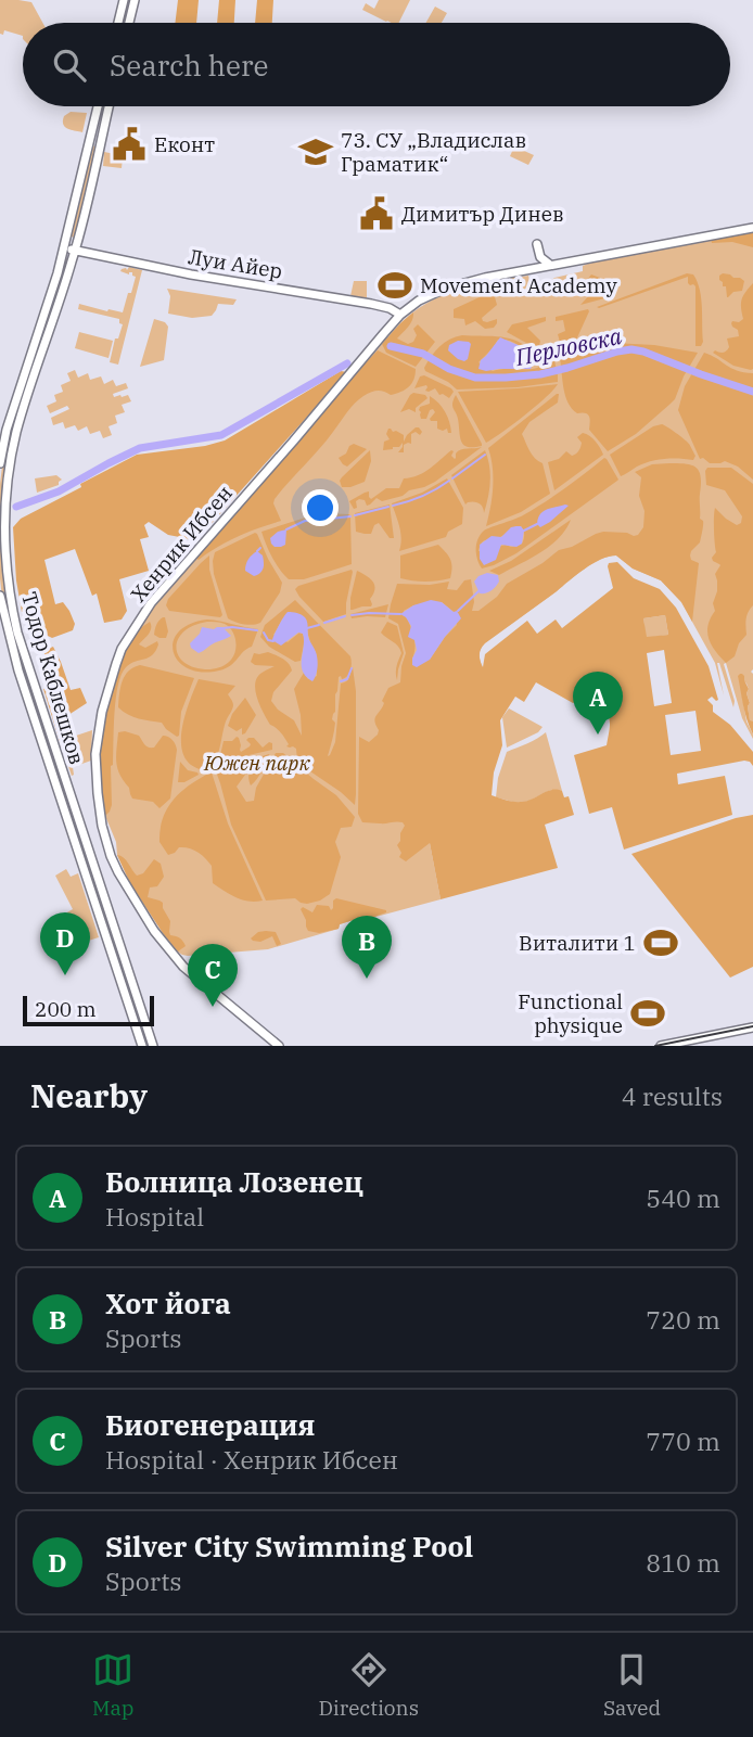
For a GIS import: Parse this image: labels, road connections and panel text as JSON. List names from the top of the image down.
{
  "streets": {
    "main road": ["Луи Айер", "Хенрик Ибсен", "Тодор Каблешков"]
  },
  "crossings": [
    ["Луи Айер", "Хенрик Ибсен"],
    ["Луи Айер", "Тодор Каблешков"]
  ],
  "water": ["Перловска"],
  "parks": ["Южен парк"],
  "places": {
    "public building": ["Еконт", "Димитър Динев"],
    "school or university": ["73. СУ „Владислав Граматик“"],
    "sports": ["Movement Academy", "Виталити 1", "Functional physique"]
  },
  "scale_bar": "200 m",
  "page": {
    "search": "Search here",
    "pins": [
      "A",
      "D",
      "B",
      "C"
    ],
    "scale": "200 m",
    "heading": ["Nearby", "4 results"],
    "list": [
      {
        "mark": "A",
        "name": "Болница Лозенец",
        "note": "Hospital",
        "value": "540 m"
      },
      {
        "mark": "B",
        "name": "Хот йога",
        "note": "Sports",
        "value": "720 m"
      },
      {
        "mark": "C",
        "name": "Биогенерация",
        "note": "Hospital · Хенрик Ибсен",
        "value": "770 m"
      },
      {
        "mark": "D",
        "name": "Silver City Swimming Pool",
        "note": "Sports",
        "value": "810 m"
      }
    ],
    "nav": ["Map", "Directions", "Saved"]
  }
}
